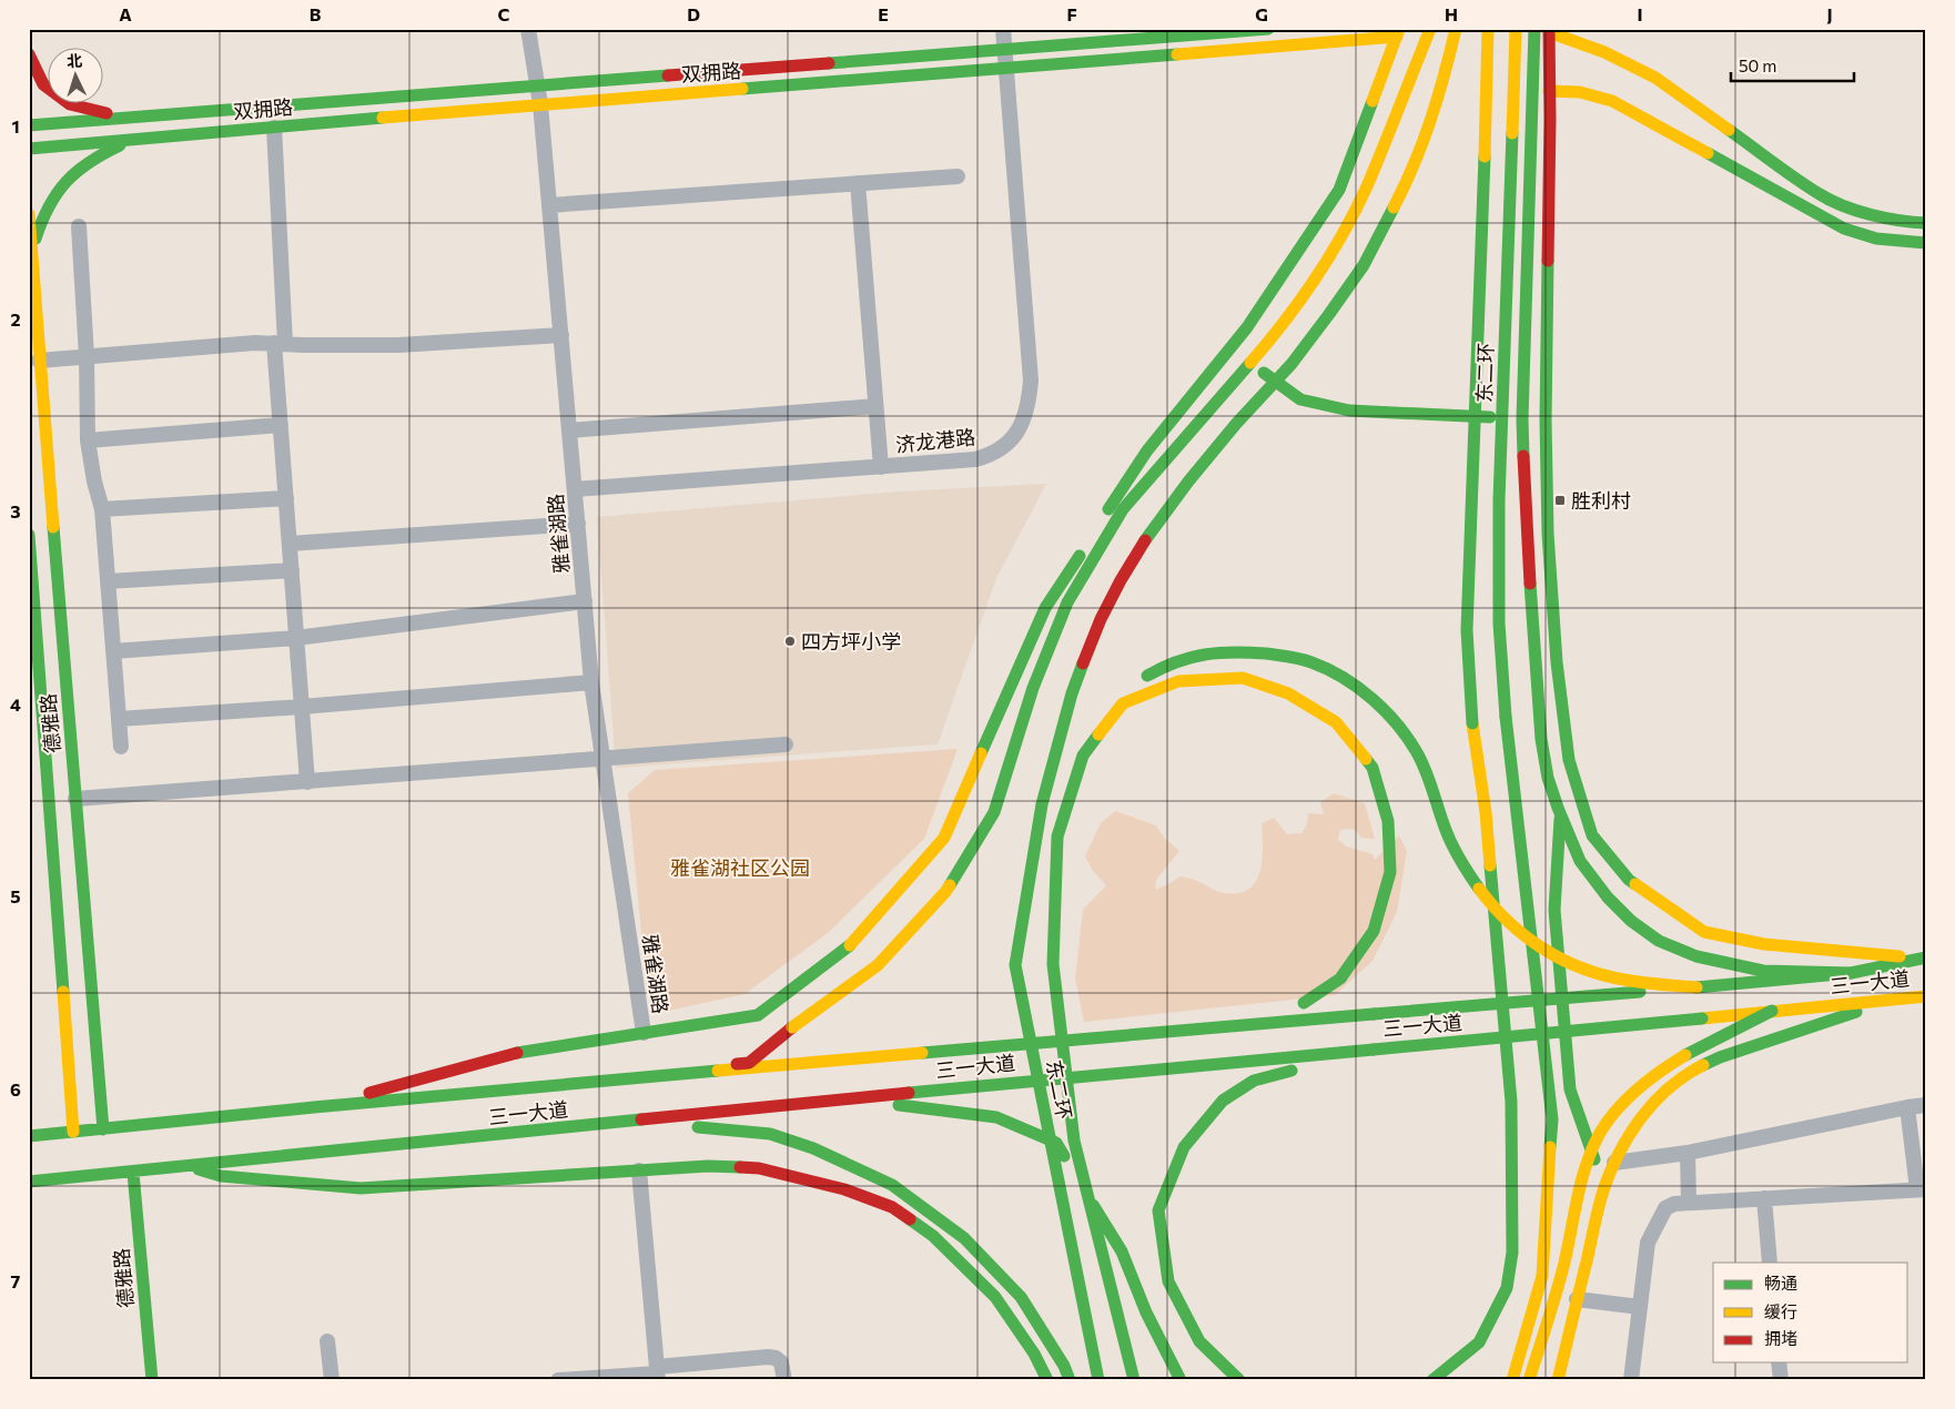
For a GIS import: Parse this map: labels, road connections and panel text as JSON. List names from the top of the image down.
{
  "streets": {
    "main road": [
      "双拥路",
      "东二环",
      "德雅路",
      "三一大道"
    ],
    "street": ["济龙港路", "雅雀湖路"]
  },
  "crossings": [
    ["双拥路", "济龙港路"],
    ["双拥路", "雅雀湖路"],
    ["济龙港路", "雅雀湖路"],
    ["德雅路", "三一大道"]
  ],
  "parks": ["雅雀湖社区公园"],
  "places": {
    "transit": ["胜利村"],
    "other": ["四方坪小学"]
  },
  "legend": ["畅通", "缓行", "拥堵"],
  "scale_bar": "50 m",
  "north": "top",
  "grid": {
    "columns": [
      "A",
      "B",
      "C",
      "D",
      "E",
      "F",
      "G",
      "H",
      "I",
      "J"
    ],
    "rows": [
      "1",
      "2",
      "3",
      "4",
      "5",
      "6",
      "7"
    ]
  }
}
